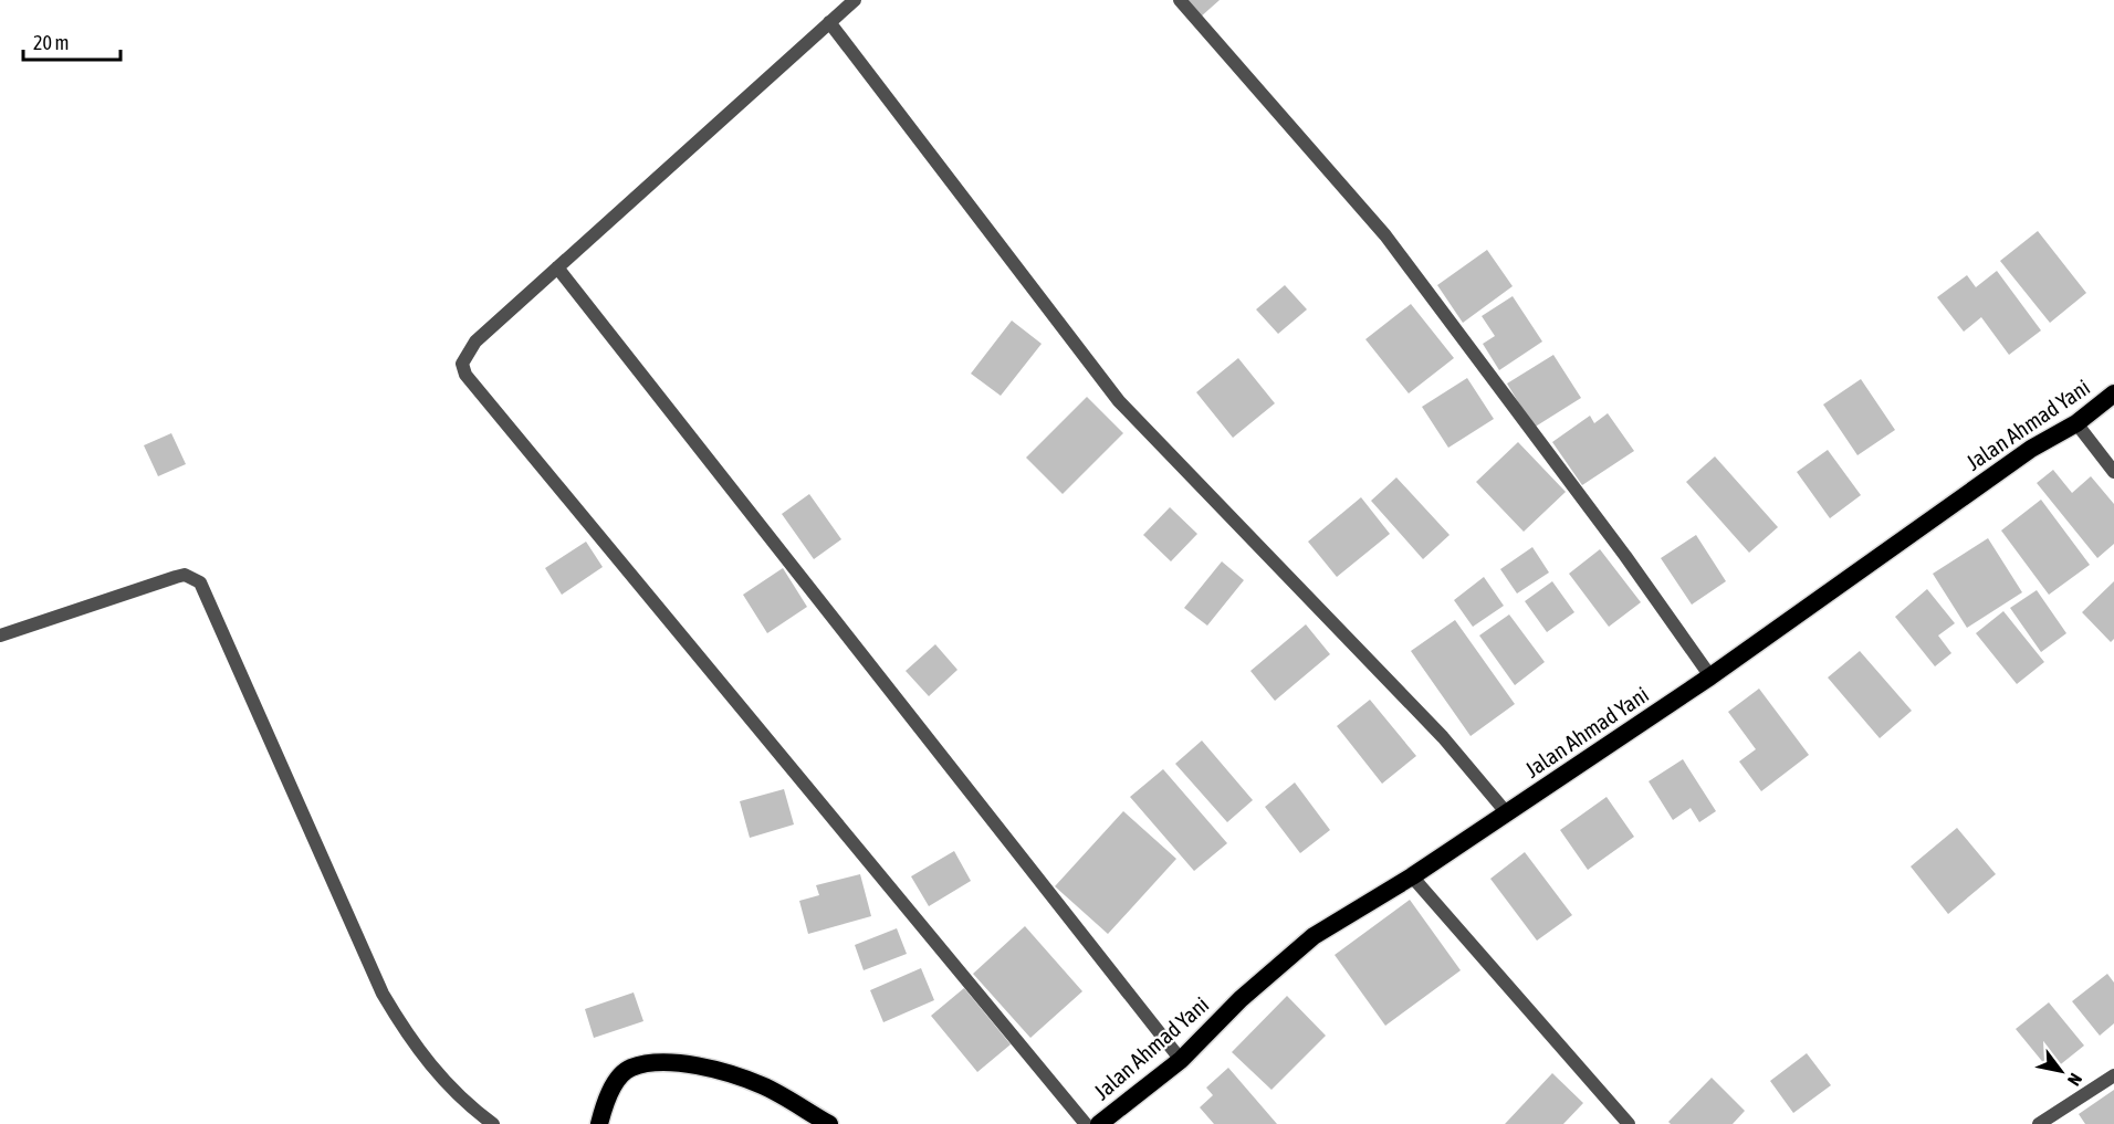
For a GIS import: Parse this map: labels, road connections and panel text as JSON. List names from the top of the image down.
{
  "streets": {
    "highway": ["Jalan Ahmad Yani"]
  },
  "scale_bar": "20 m",
  "north": "bottom right"
}
